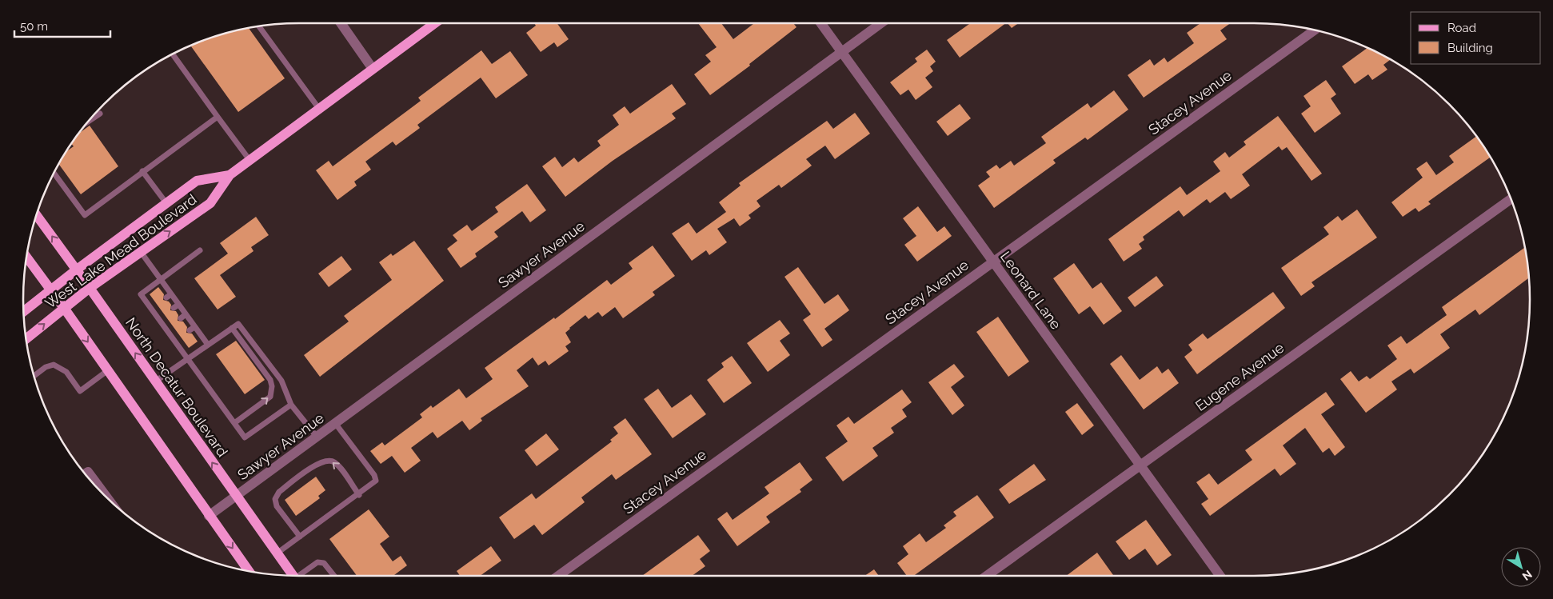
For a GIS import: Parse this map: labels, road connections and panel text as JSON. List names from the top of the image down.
{
  "streets": {
    "main road": ["West Lake Mead Boulevard", "North Decatur Boulevard"],
    "street": [
      "Stacey Avenue",
      "Sawyer Avenue",
      "Leonard Lane",
      "Eugene Avenue"
    ]
  },
  "crossings": [
    ["Stacey Avenue", "Leonard Lane"],
    ["West Lake Mead Boulevard", "North Decatur Boulevard"],
    ["Sawyer Avenue", "Leonard Lane"],
    ["Sawyer Avenue", "North Decatur Boulevard"],
    ["Leonard Lane", "Eugene Avenue"]
  ],
  "legend": ["Road", "Building"],
  "scale_bar": "50 m",
  "north": "bottom right"
}
